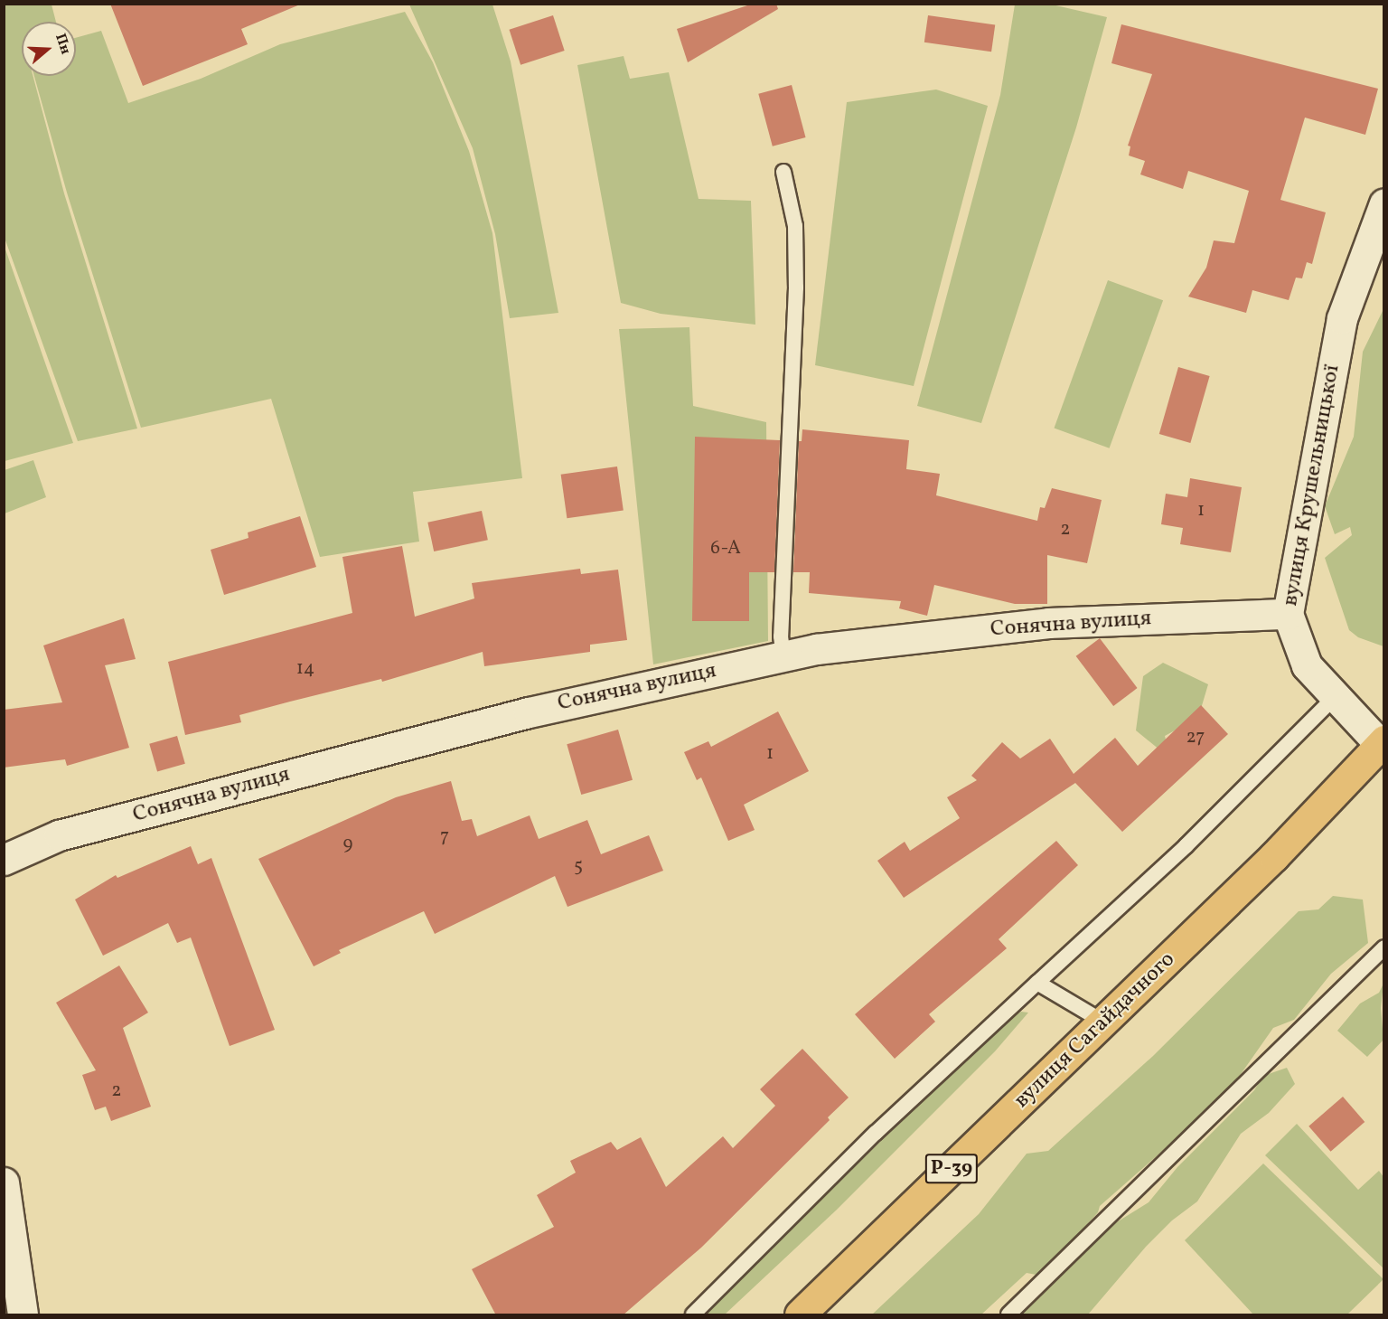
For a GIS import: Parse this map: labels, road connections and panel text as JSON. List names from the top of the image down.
{
  "streets": {
    "main road": ["вулиця Сагайдачного", "Р-39"],
    "street": ["вулиця Крушельницької", "Сонячна вулиця"]
  },
  "crossings": [
    ["вулиця Крушельницької", "Сонячна вулиця"],
    ["вулиця Крушельницької", "вулиця Сагайдачного"]
  ],
  "house_numbers": [
    "1",
    "2",
    "6-А",
    "14",
    "27",
    "1",
    "7",
    "9",
    "5",
    "2"
  ],
  "north": "right"
}
